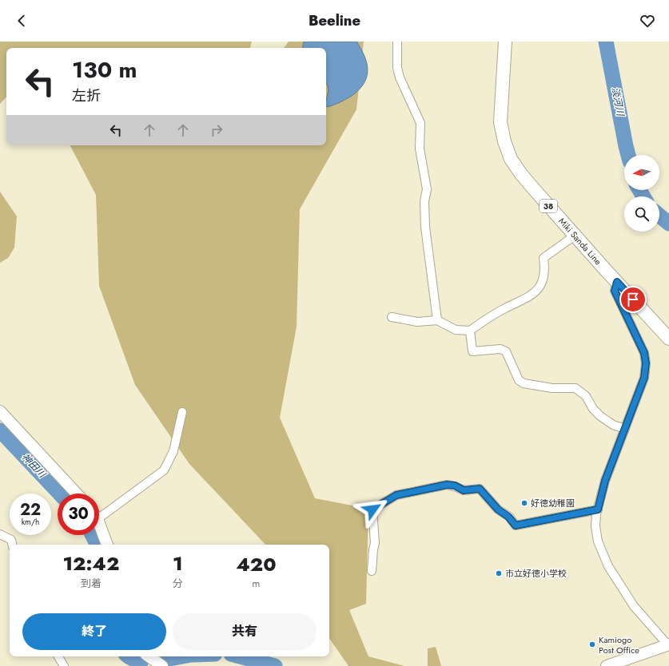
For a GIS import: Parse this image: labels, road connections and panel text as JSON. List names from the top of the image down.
{
  "streets": {
    "main road": ["38", "Miki Sanda Line"]
  },
  "water": ["淡河川", "神田川"],
  "places": ["好徳幼稚園", "市立好徳小学校", "Kamiogo Post Office"],
  "north": "left",
  "page": {
    "header": "Beeline",
    "turn": ["130 m", "左折"],
    "speed": "22 km/h",
    "limit": "30",
    "eta": [
      "12:42",
      "到着",
      "1",
      "分",
      "420",
      "m"
    ],
    "buttons": ["終了", "共有"]
  }
}
